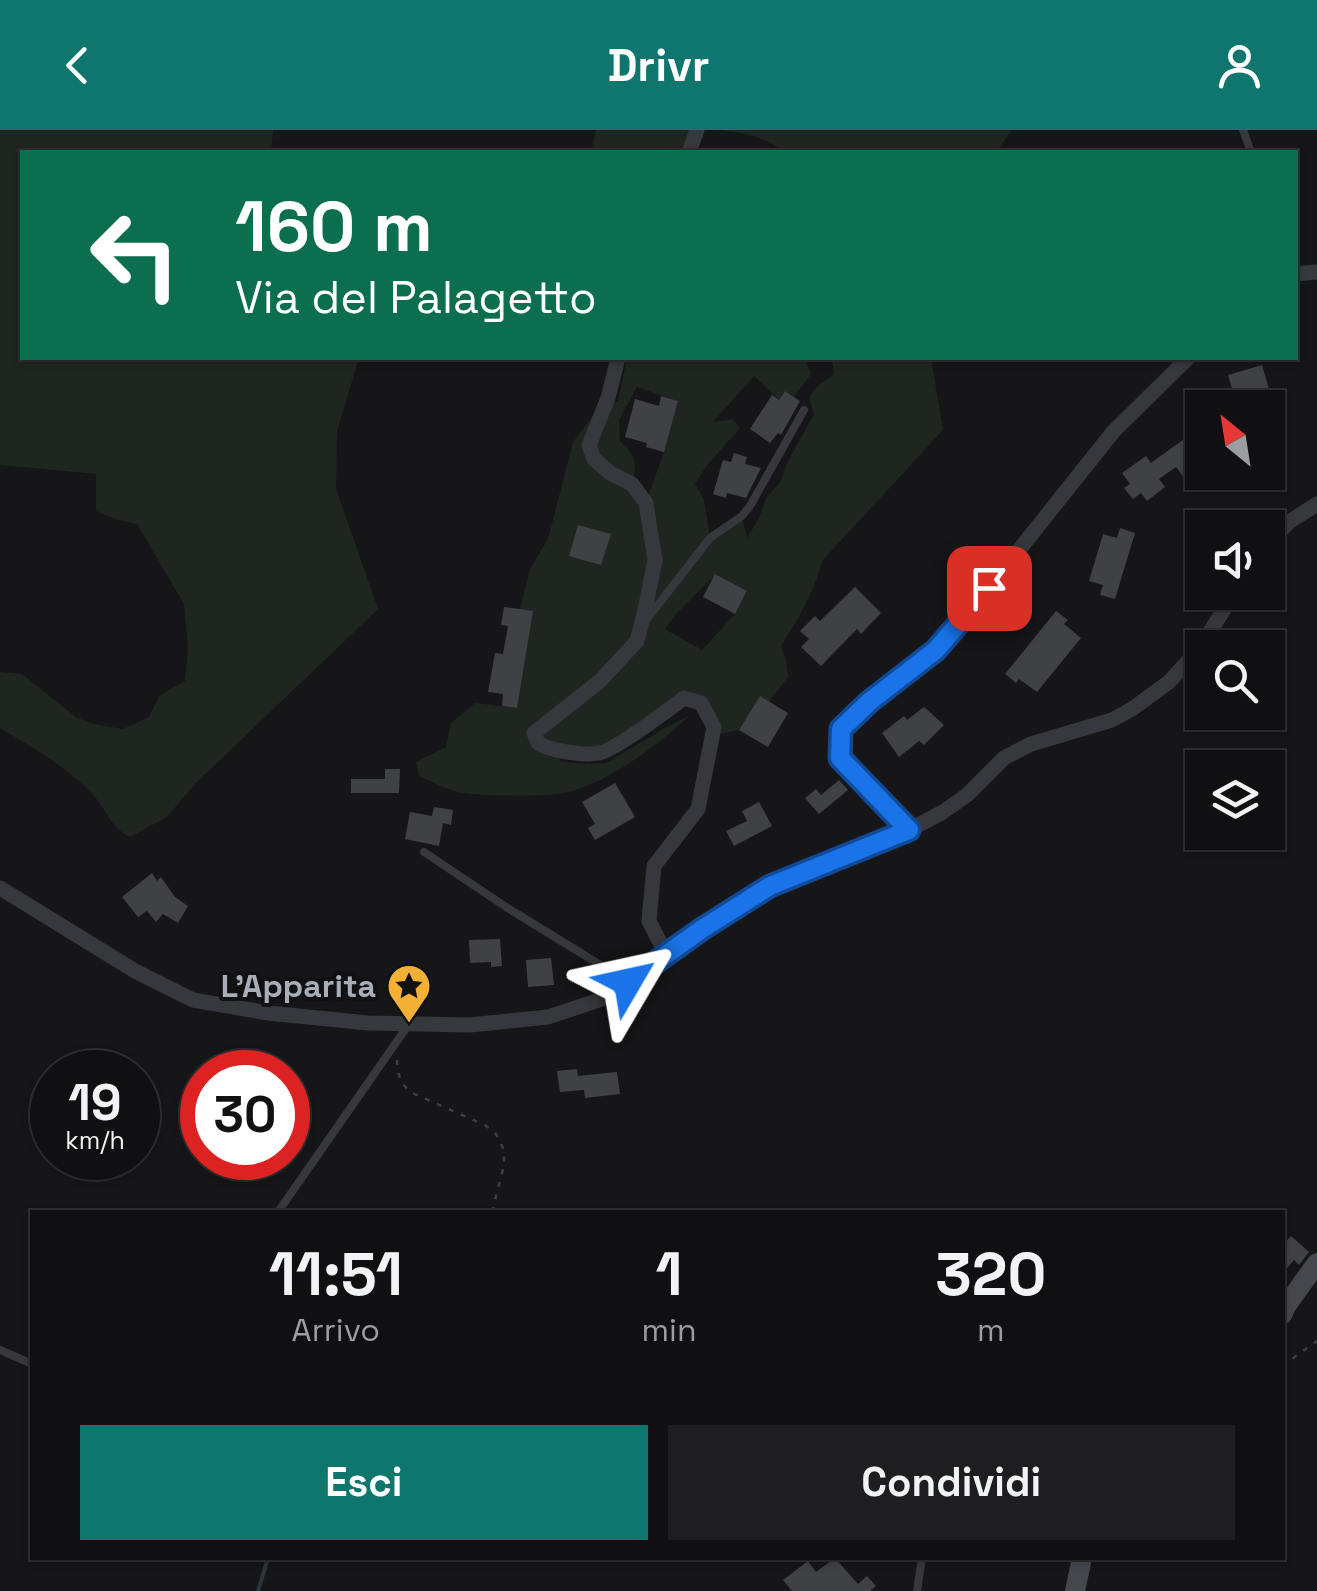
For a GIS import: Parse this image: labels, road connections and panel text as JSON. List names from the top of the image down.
{
  "places": {
    "place": ["L'Apparita"]
  },
  "north": "top left",
  "page": {
    "header": "Drivr",
    "turn": ["160 m", "Via del Palagetto"],
    "speed": "19 km/h",
    "limit": "30",
    "eta": [
      "11:51",
      "Arrivo",
      "1",
      "min",
      "320",
      "m"
    ],
    "buttons": ["Esci", "Condividi"]
  }
}
